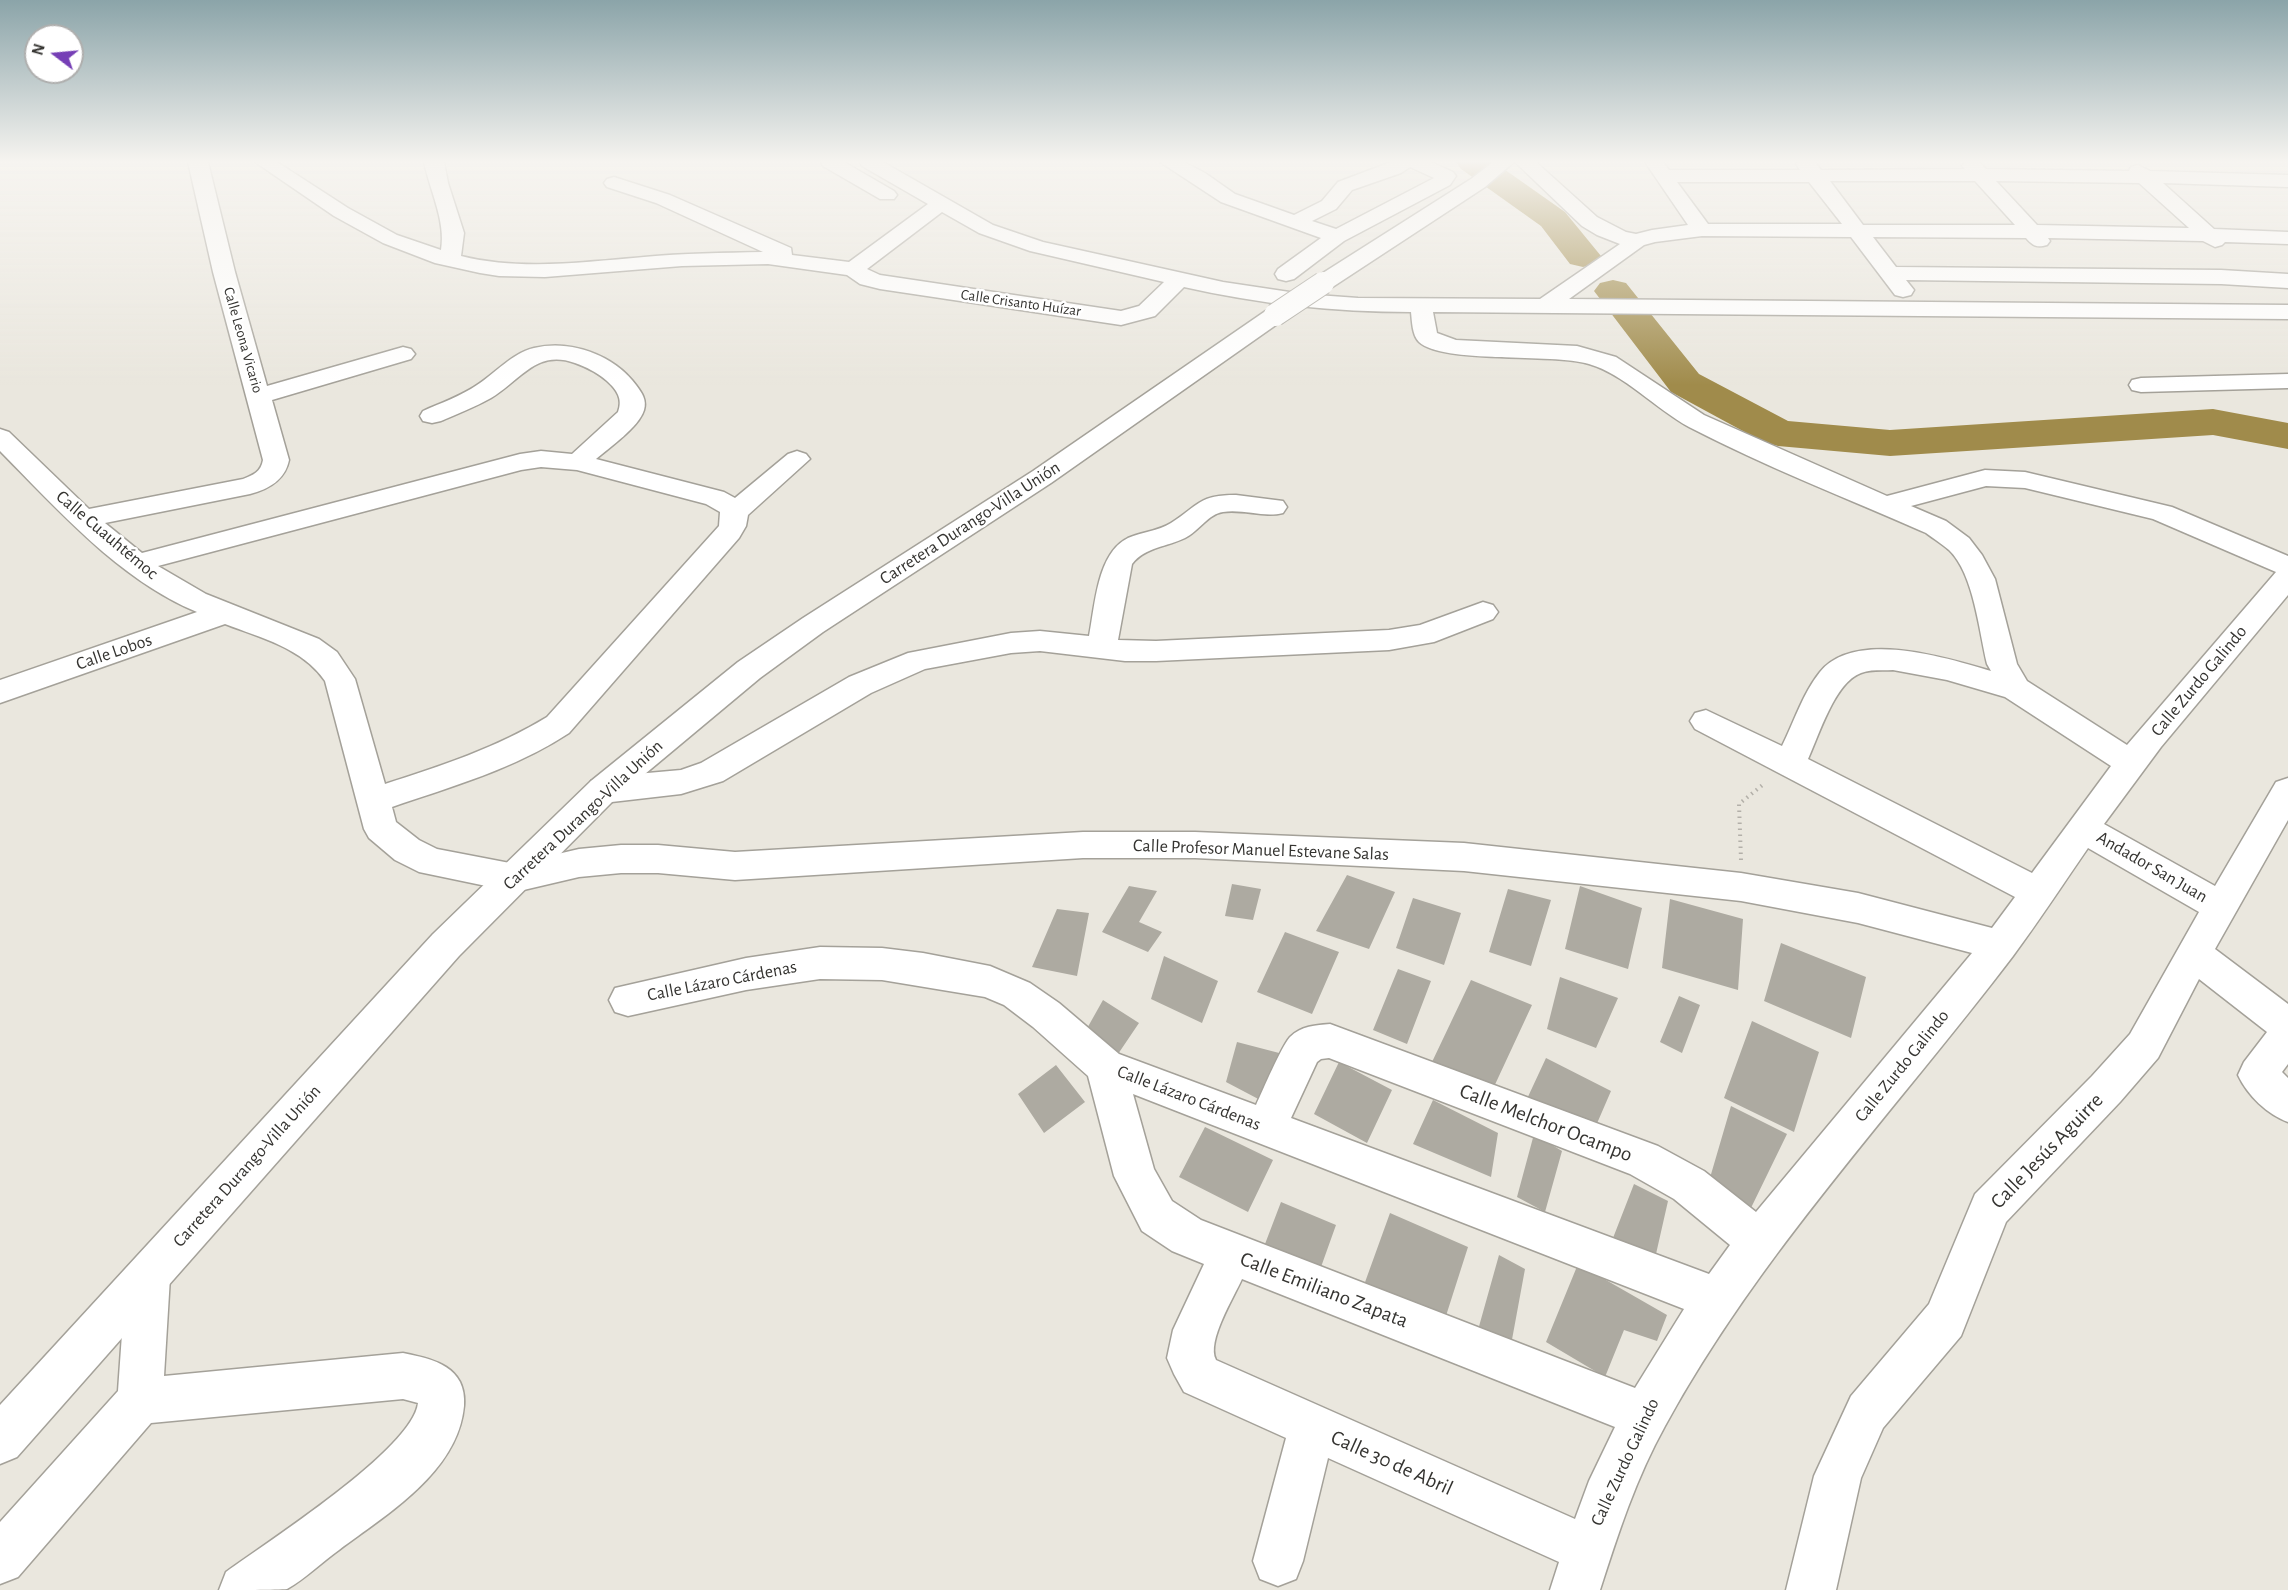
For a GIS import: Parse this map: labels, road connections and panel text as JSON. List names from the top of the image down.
{
  "streets": {
    "street": [
      "Calle Crisanto Huízar",
      "Calle Leona Vicario",
      "Carretera Durango-Villa Unión",
      "Calle Cuauhtémoc",
      "Calle Lobos",
      "Calle Zurdo Galindo",
      "Calle Profesor Manuel Estevane Salas",
      "Andador San Juan",
      "Calle Lázaro Cárdenas",
      "Calle Melchor Ocampo",
      "Calle Jesús Aguirre",
      "Calle Emiliano Zapata",
      "Calle 30 de Abril"
    ]
  },
  "crossings": [
    ["Calle Leona Vicario", "Calle Cuauhtémoc"],
    ["Carretera Durango-Villa Unión", "Calle Cuauhtémoc"],
    ["Carretera Durango-Villa Unión", "Calle Profesor Manuel Estevane Salas"],
    ["Calle Cuauhtémoc", "Calle Lobos"],
    ["Calle Cuauhtémoc", "Calle Profesor Manuel Estevane Salas"],
    ["Calle Zurdo Galindo", "Calle Profesor Manuel Estevane Salas"],
    ["Calle Zurdo Galindo", "Andador San Juan"],
    ["Calle Zurdo Galindo", "Calle Lázaro Cárdenas"],
    ["Calle Zurdo Galindo", "Calle Melchor Ocampo"],
    ["Calle Zurdo Galindo", "Calle Emiliano Zapata"],
    ["Calle Zurdo Galindo", "Calle 30 de Abril"],
    ["Andador San Juan", "Calle Jesús Aguirre"],
    ["Calle Lázaro Cárdenas", "Calle Melchor Ocampo"],
    ["Calle Lázaro Cárdenas", "Calle Emiliano Zapata"],
    ["Calle Emiliano Zapata", "Calle 30 de Abril"]
  ],
  "north": "left"
}
